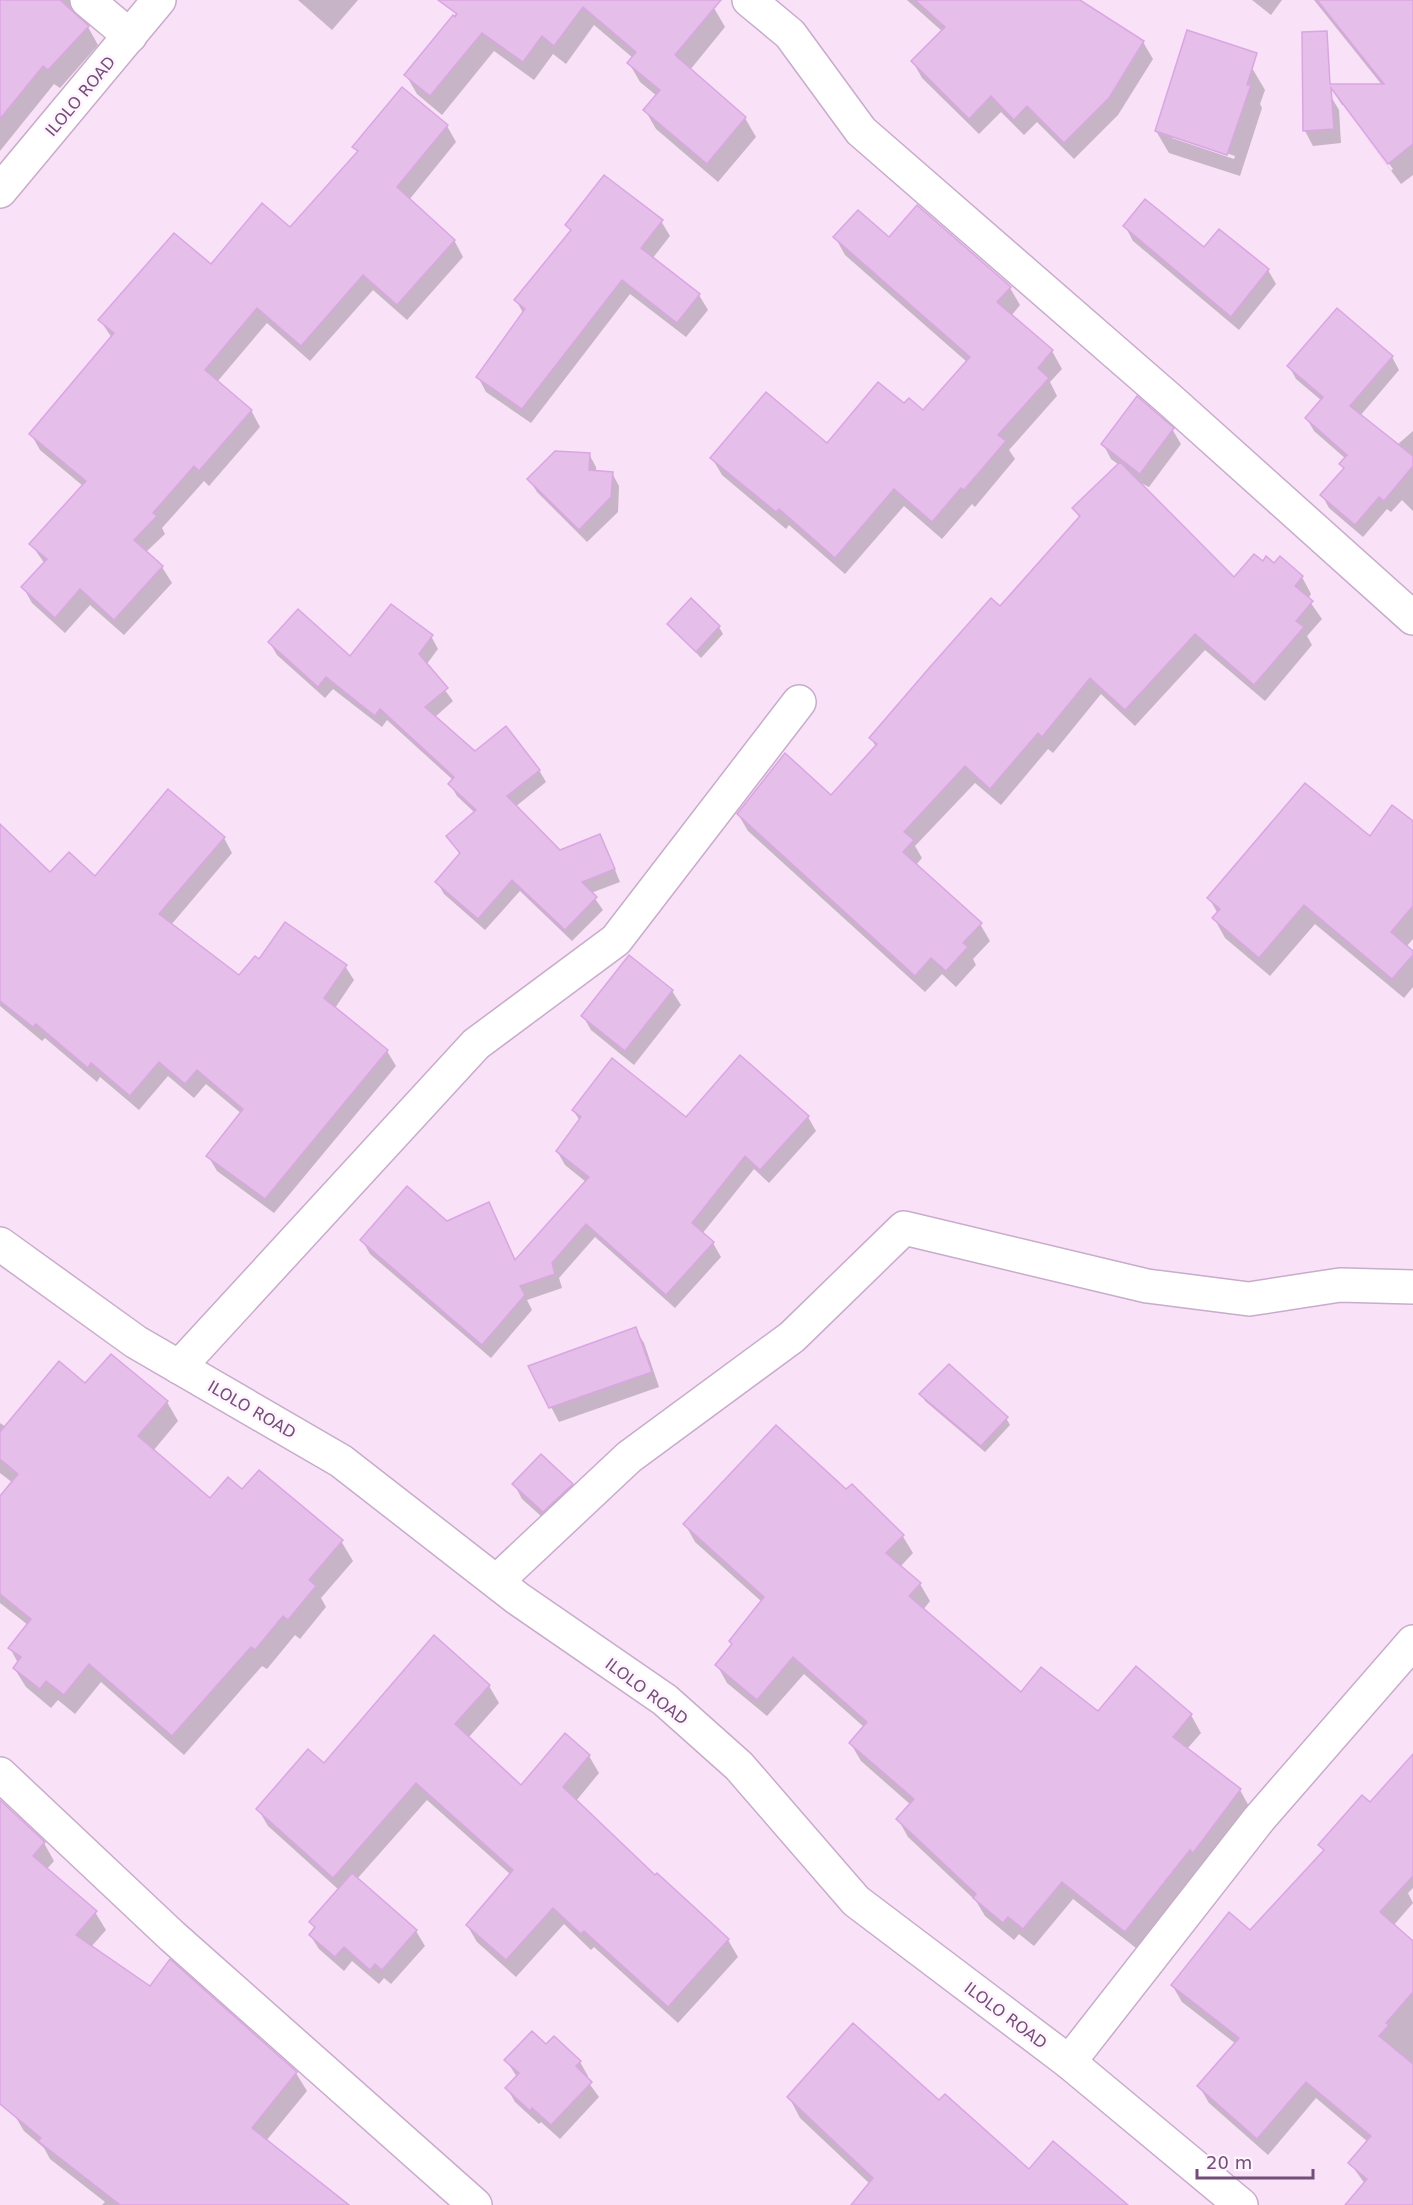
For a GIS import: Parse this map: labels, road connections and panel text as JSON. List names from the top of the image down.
{
  "streets": {
    "street": ["ILOLO ROAD"]
  },
  "scale_bar": "20 m"
}
